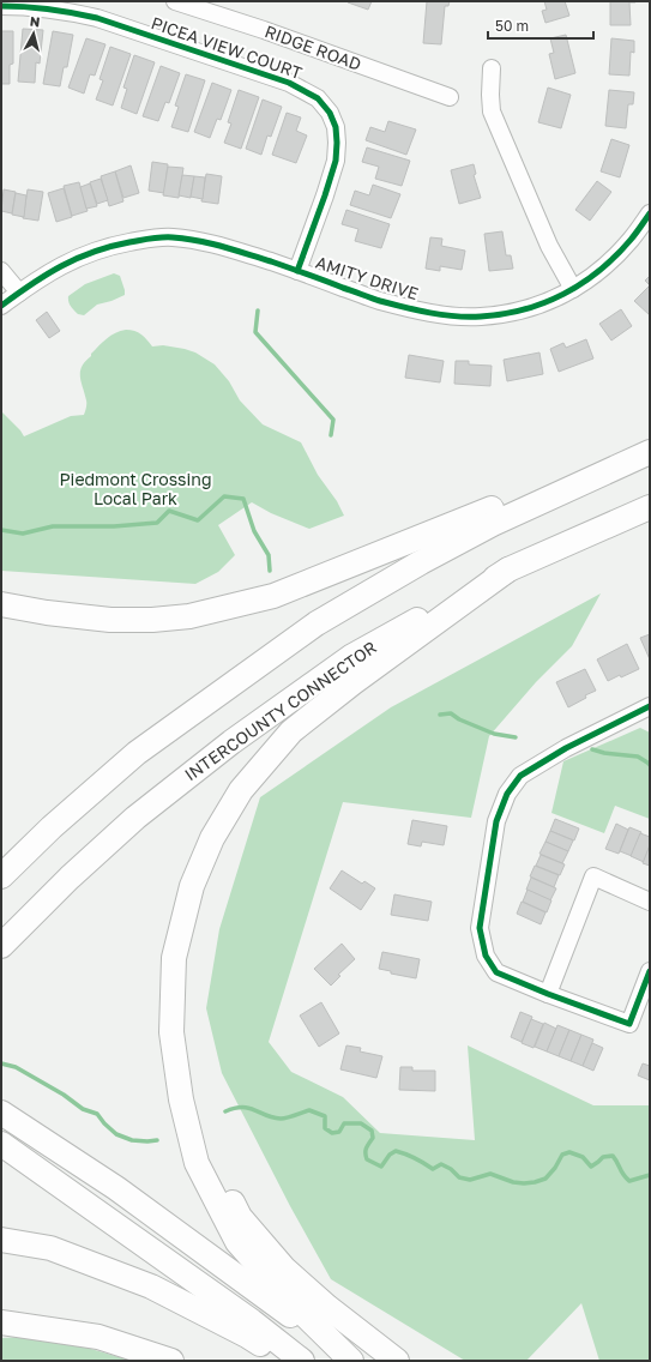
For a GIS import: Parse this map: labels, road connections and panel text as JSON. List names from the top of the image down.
{
  "streets": {
    "highway": ["INTERCOUNTY CONNECTOR"],
    "street": ["PICEA VIEW COURT", "RIDGE ROAD", "AMITY DRIVE"]
  },
  "crossings": [
    ["PICEA VIEW COURT", "AMITY DRIVE"]
  ],
  "parks": ["Piedmont Crossing Local Park"],
  "scale_bar": "50 m",
  "north": "top"
}
